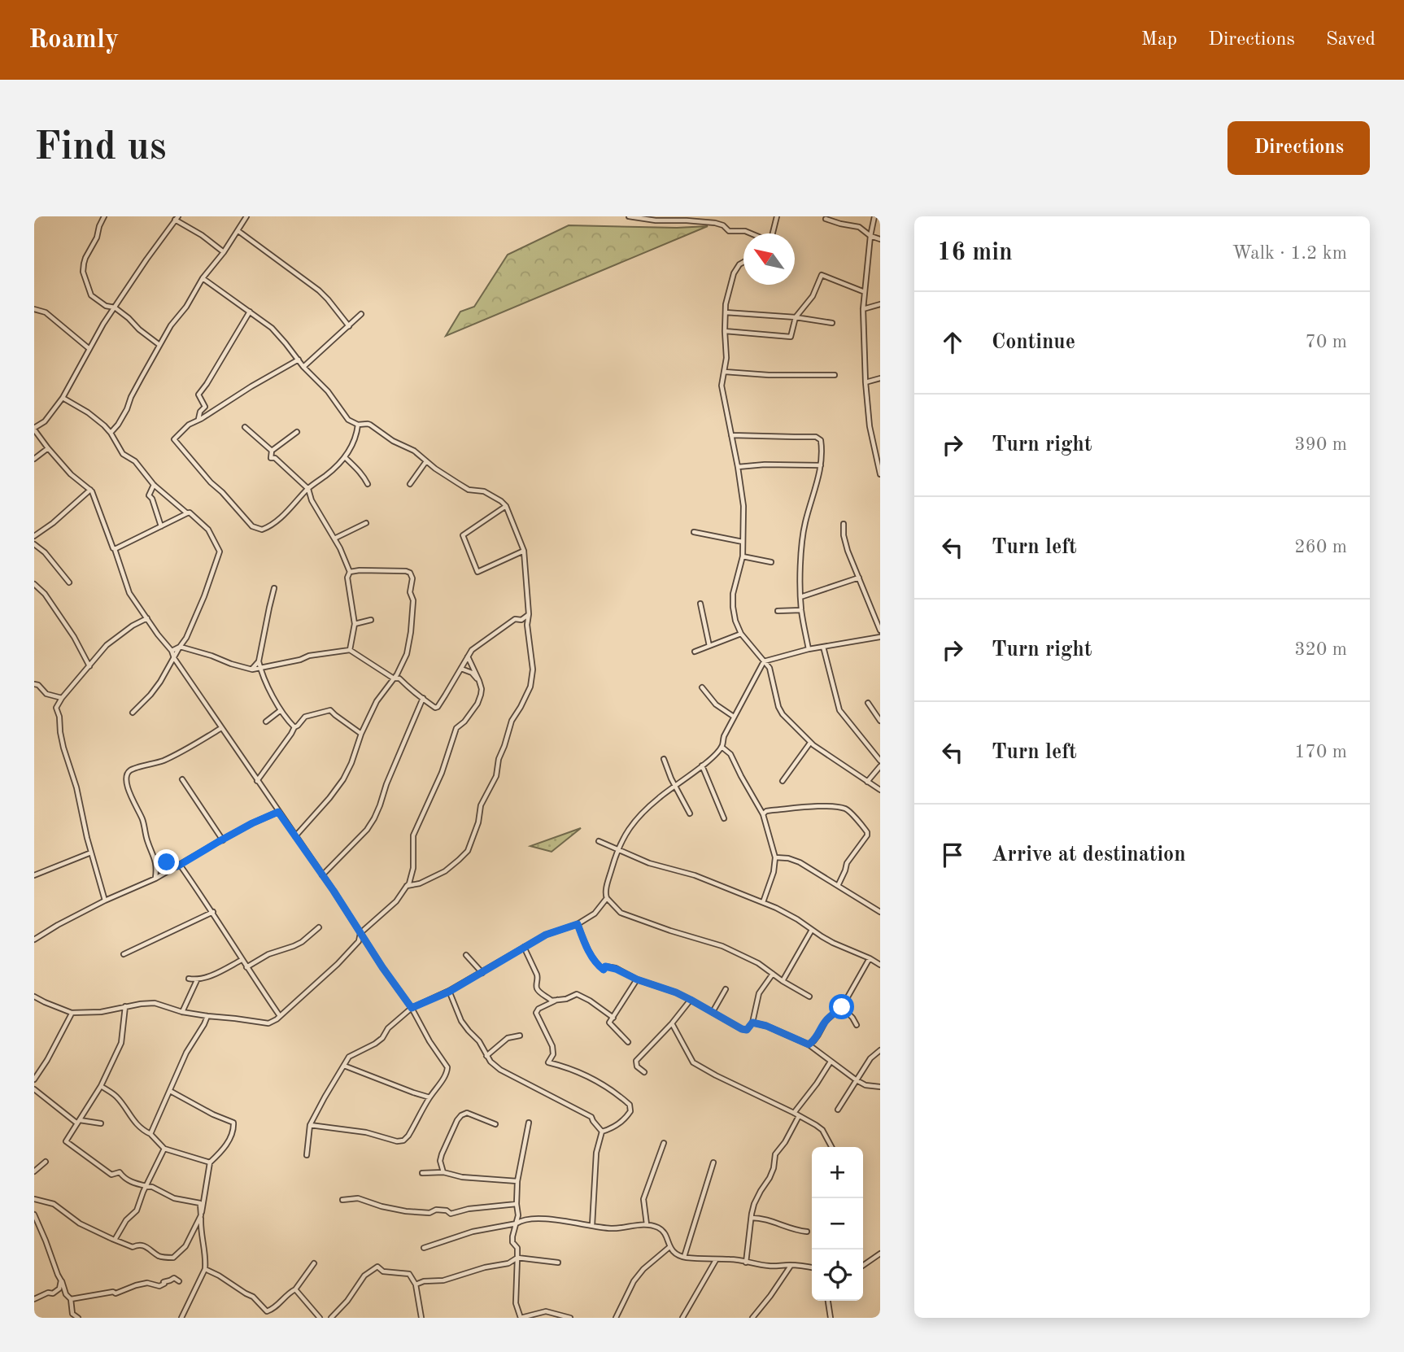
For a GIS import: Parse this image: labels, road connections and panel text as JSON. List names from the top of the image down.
{
  "north": "top left",
  "page": {
    "header": "Roamly",
    "nav": ["Map", "Directions", "Saved"],
    "buttons": "Directions",
    "title": "Find us",
    "heading": ["16 min", "Walk · 1.2 km"],
    "list": [
      ["Continue", "70 m"],
      ["Turn right", "390 m"],
      ["Turn left", "260 m"],
      ["Turn right", "320 m"],
      ["Turn left", "170 m"],
      "Arrive at destination"
    ],
    "map_buttons": ["+", "−"]
  }
}
